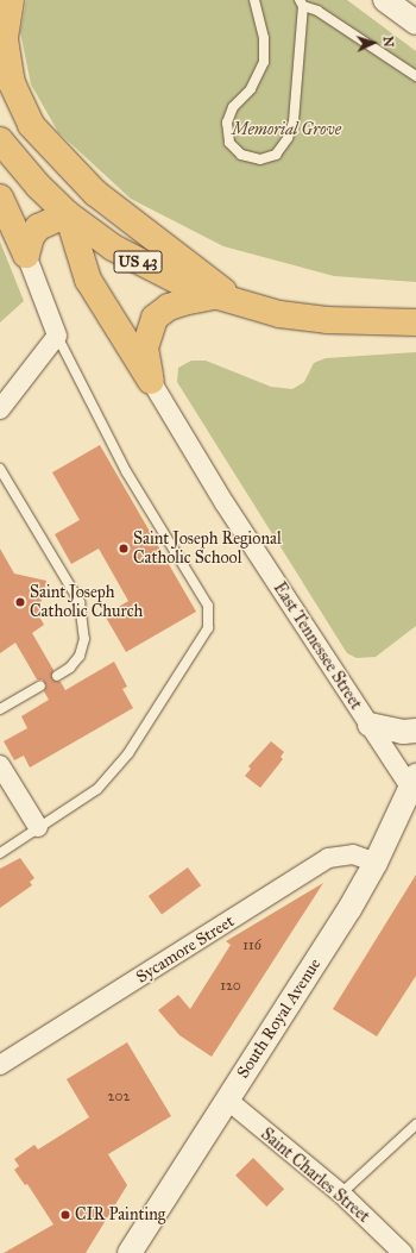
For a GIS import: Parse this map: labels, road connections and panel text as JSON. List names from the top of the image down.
{
  "streets": {
    "highway": ["US 43"],
    "street": [
      "East Tennessee Street",
      "Sycamore Street",
      "South Royal Avenue",
      "Saint Charles Street"
    ]
  },
  "crossings": [
    ["East Tennessee Street", "South Royal Avenue"],
    ["Sycamore Street", "South Royal Avenue"],
    ["South Royal Avenue", "Saint Charles Street"]
  ],
  "parks": ["Memorial Grove"],
  "places": ["Saint Joseph Regional Catholic School", "Saint Joseph Catholic Church", "CIR Painting"],
  "house_numbers": ["116", "120", "202"],
  "north": "right"
}
